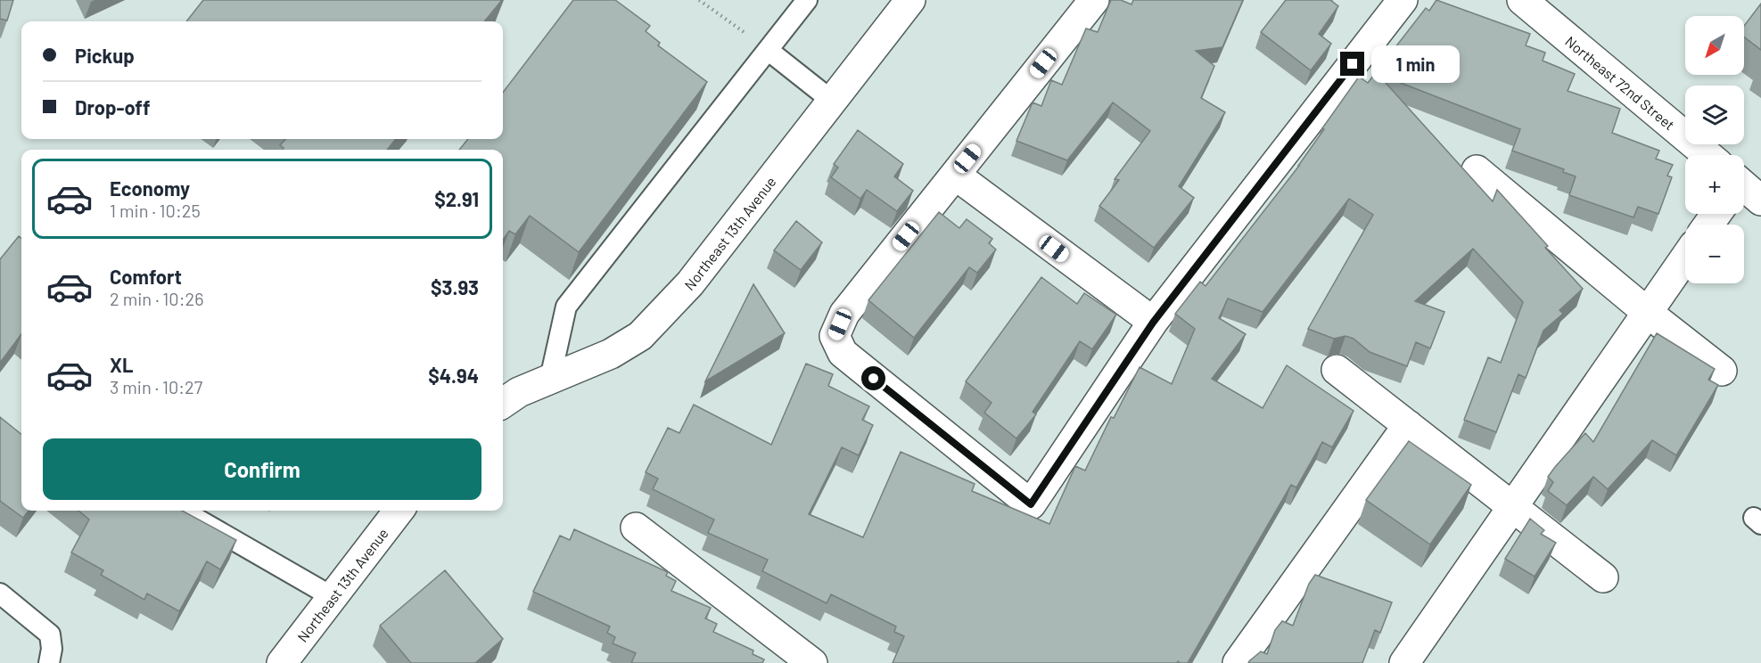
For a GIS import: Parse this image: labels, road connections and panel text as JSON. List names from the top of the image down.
{
  "streets": {
    "street": ["Northeast 72nd Street", "Northeast 13th Avenue"]
  },
  "north": "bottom left",
  "page": {
    "map_buttons": ["+", "−"],
    "banner": ["Pickup", "Drop-off"],
    "bubble": "1 min",
    "list": [
      {
        "name": "Economy",
        "note": "1 min · 10:25",
        "value": "$2.91"
      },
      {
        "name": "Comfort",
        "note": "2 min · 10:26",
        "value": "$3.93"
      },
      {
        "name": "XL",
        "note": "3 min · 10:27",
        "value": "$4.94"
      }
    ],
    "buttons": "Confirm"
  }
}
